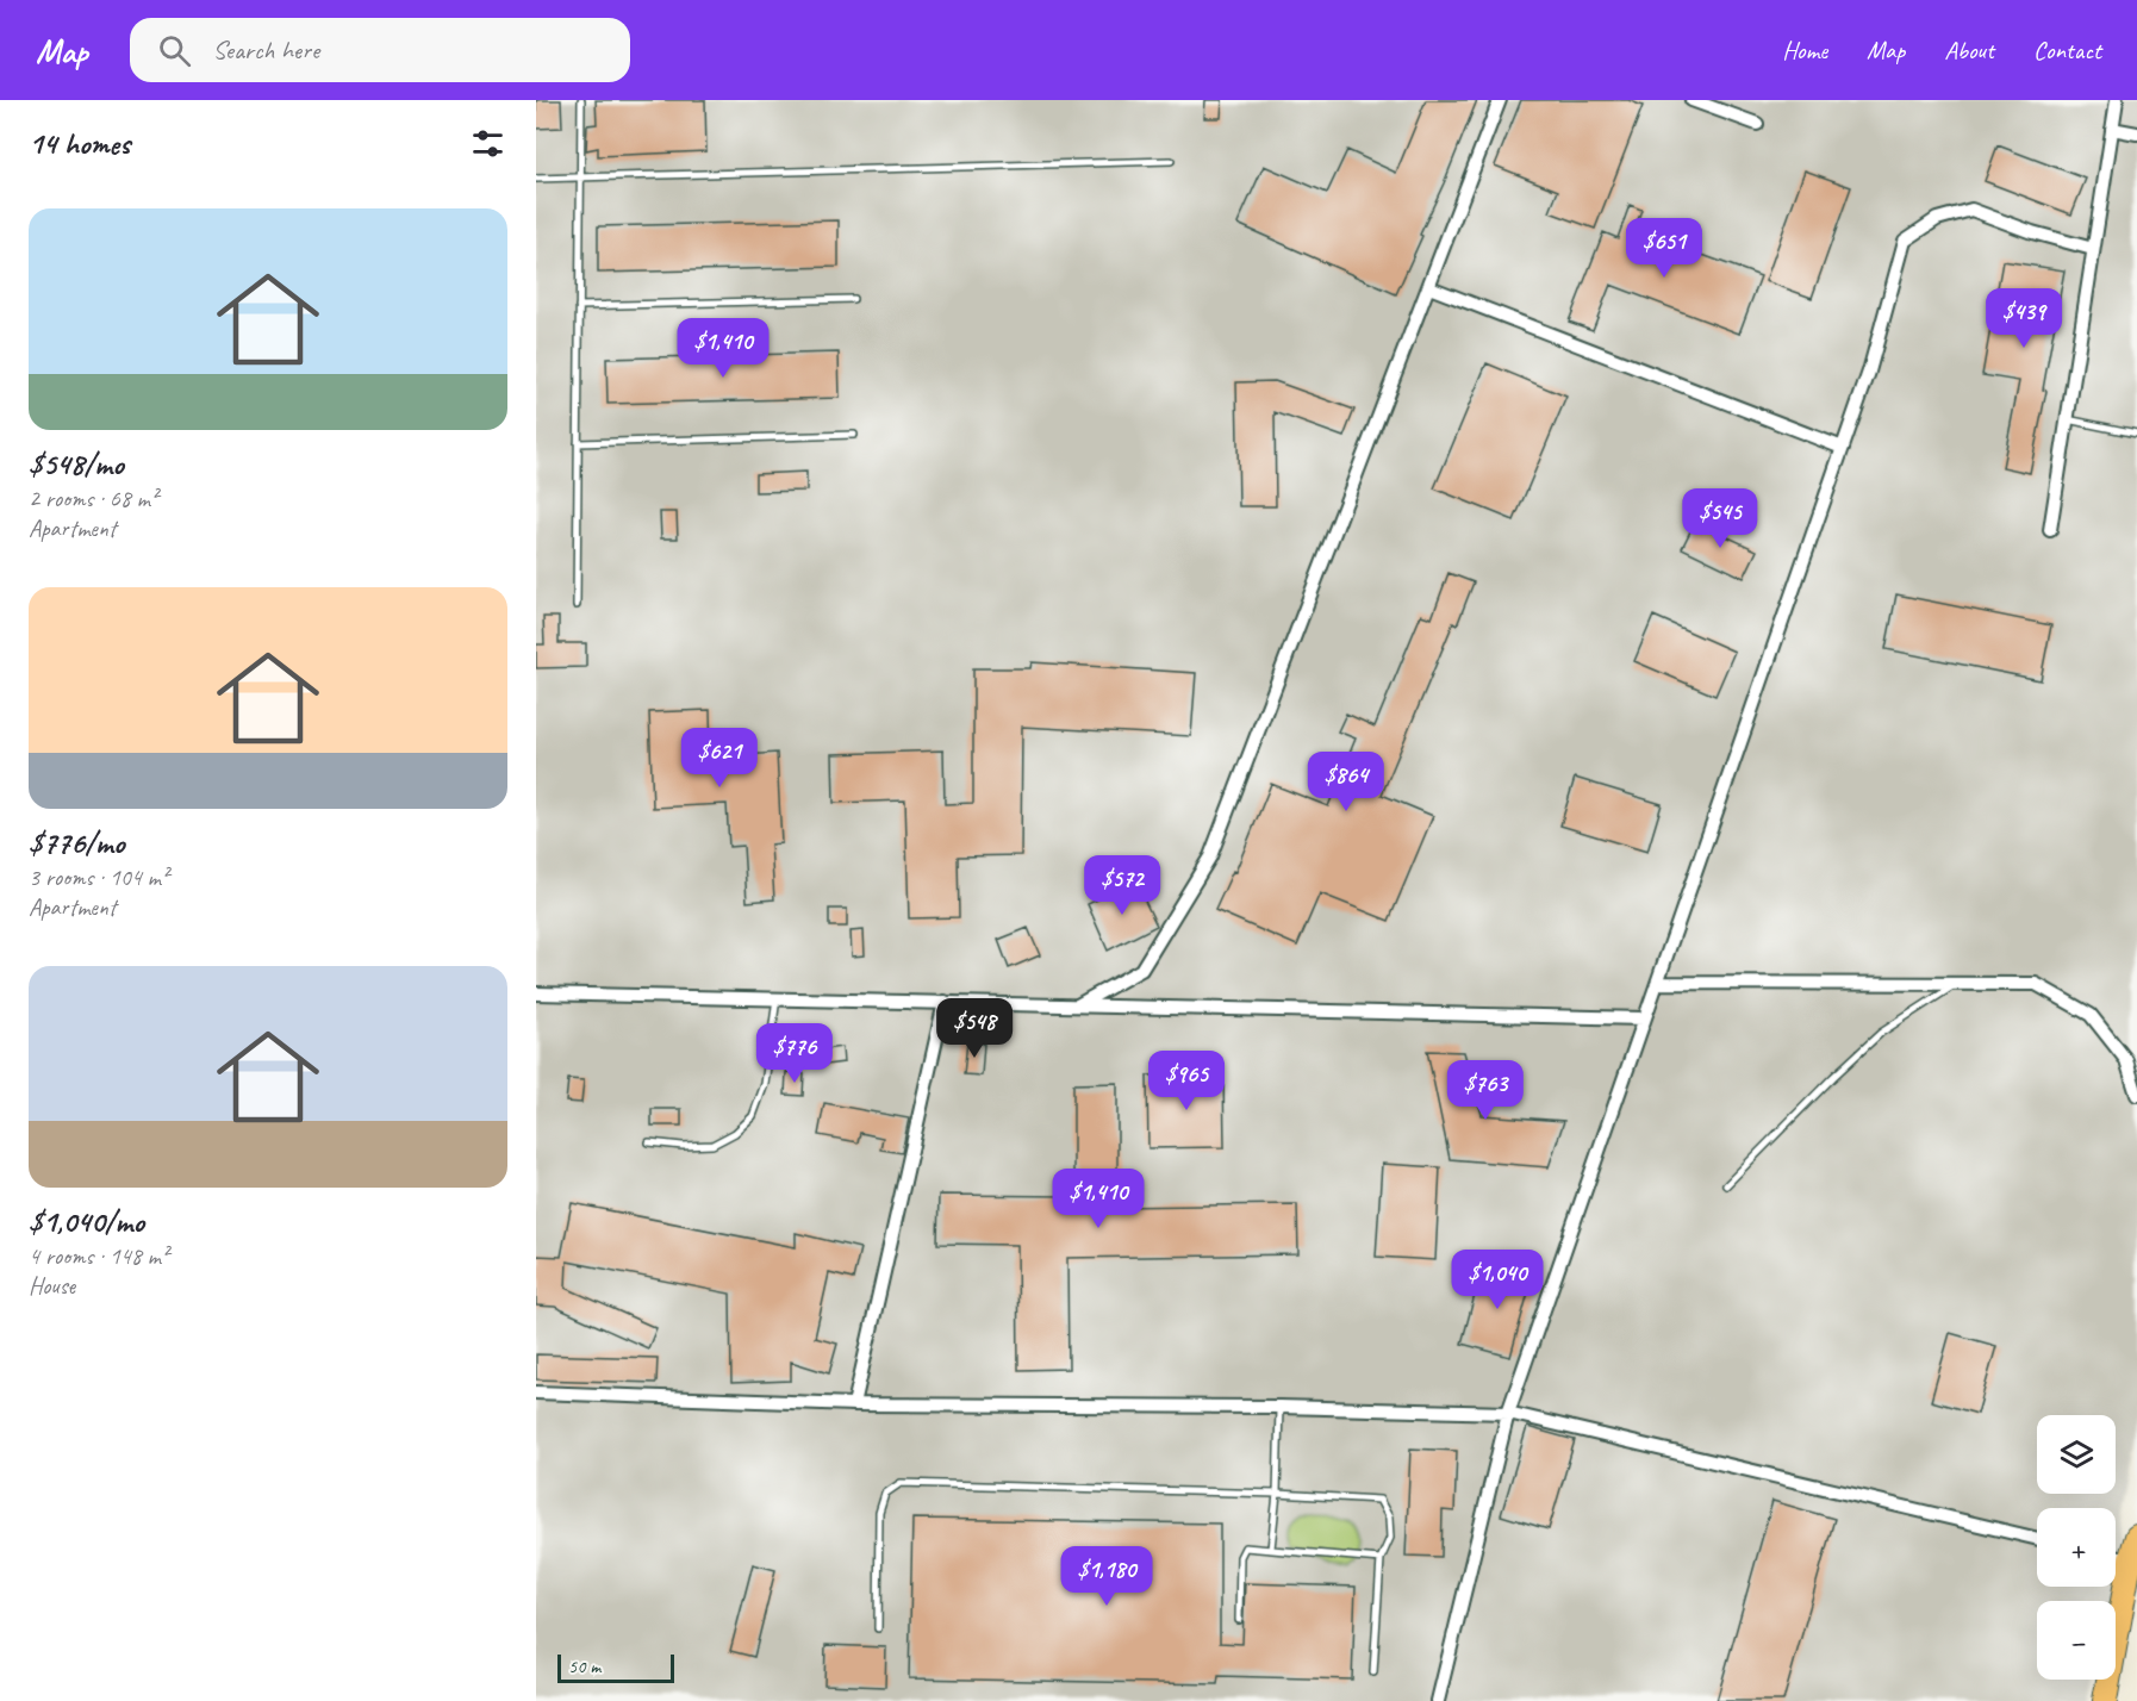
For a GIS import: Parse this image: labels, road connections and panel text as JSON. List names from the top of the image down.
{
  "scale_bar": "50 m",
  "page": {
    "header": "Map",
    "search": "Search here",
    "nav": [
      "Home",
      "Map",
      "About",
      "Contact"
    ],
    "heading": "14 homes",
    "list": [
      {
        "name": "$548/mo",
        "note": "2 rooms · 68 m² · Apartment"
      },
      {
        "name": "$776/mo",
        "note": "3 rooms · 104 m² · Apartment"
      },
      {
        "name": "$1,040/mo",
        "note": "4 rooms · 148 m² · House"
      }
    ],
    "price": [
      "$651",
      "$439",
      "$1,410",
      "$545",
      "$621",
      "$864",
      "$572",
      "$548",
      "$776",
      "$965",
      "$763",
      "$1,410",
      "$1,040",
      "$1,180"
    ],
    "map_buttons": ["+", "−"],
    "scale": "50 m"
  }
}
